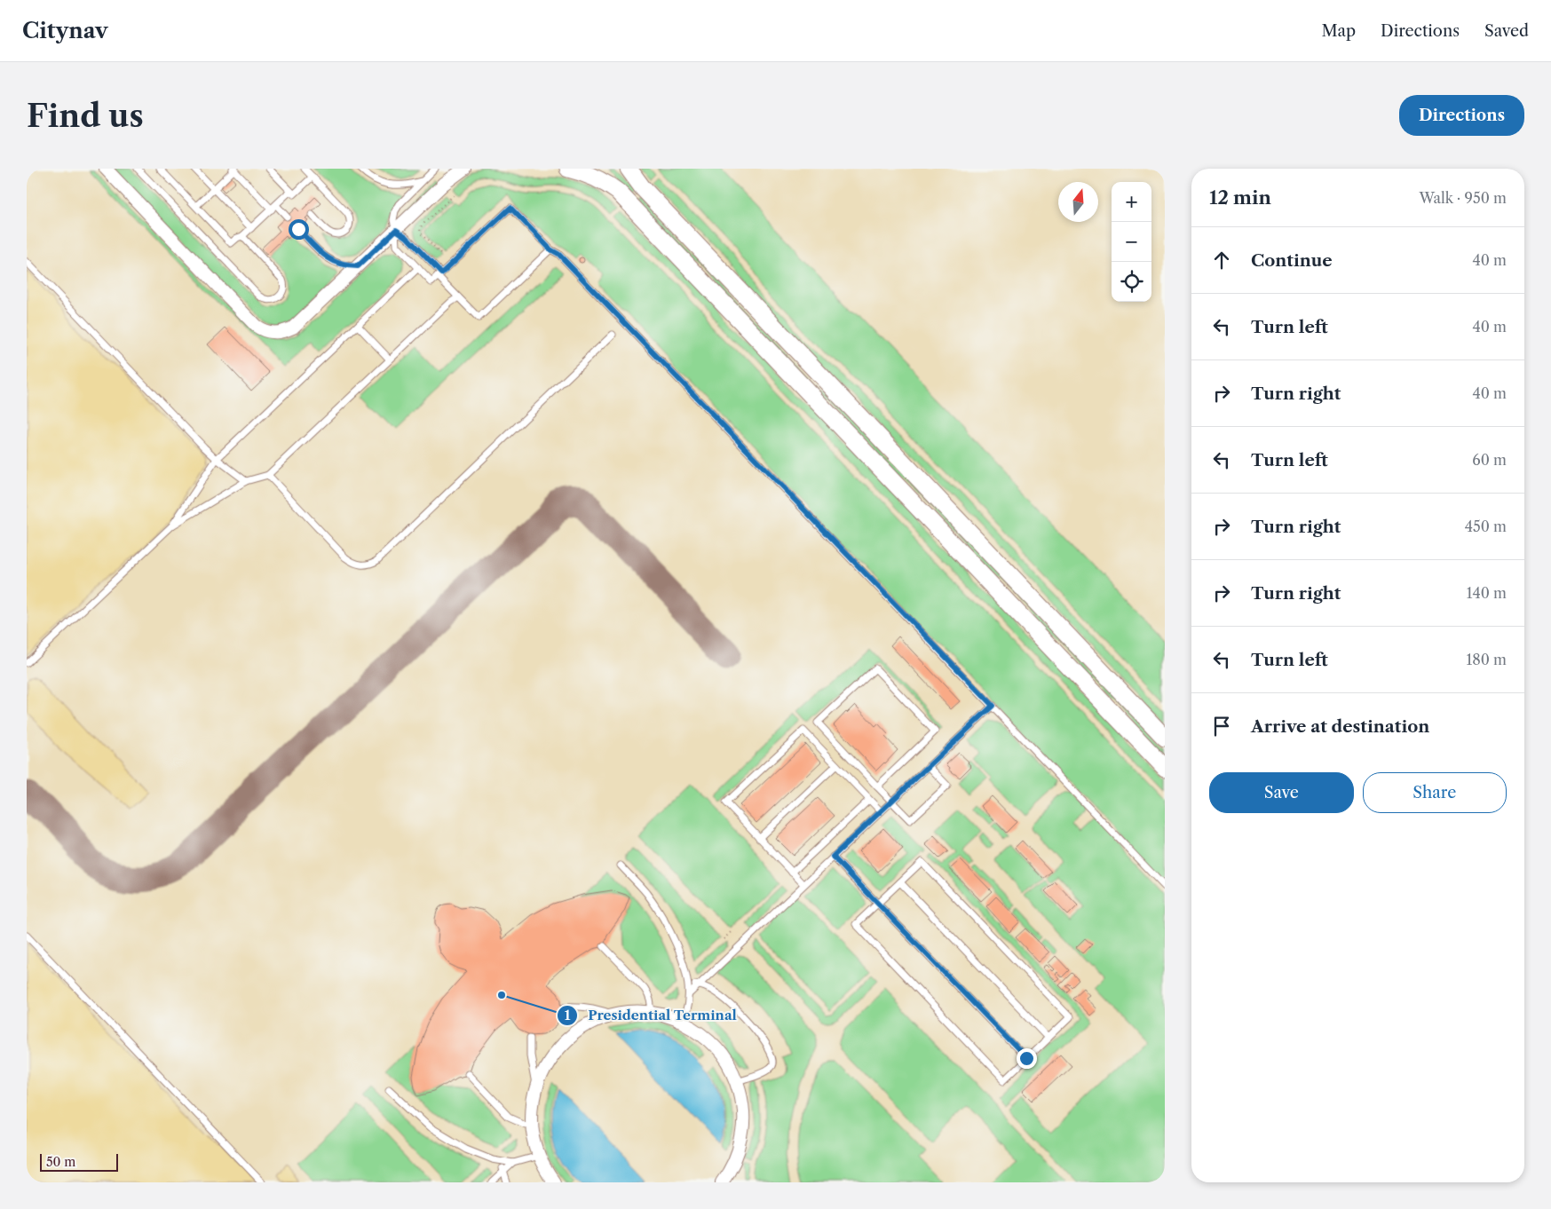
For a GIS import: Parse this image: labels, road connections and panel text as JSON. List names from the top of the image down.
{
  "places": ["Presidential Terminal"],
  "scale_bar": "50 m",
  "north": "top",
  "page": {
    "header": "Citynav",
    "nav": ["Map", "Directions", "Saved"],
    "buttons": [
      "Directions",
      ["Save", "Share"]
    ],
    "title": "Find us",
    "heading": ["12 min", "Walk · 950 m"],
    "map_buttons": ["+", "−"],
    "list": [
      ["Continue", "40 m"],
      ["Turn left", "40 m"],
      ["Turn right", "40 m"],
      ["Turn left", "60 m"],
      ["Turn right", "450 m"],
      ["Turn right", "140 m"],
      ["Turn left", "180 m"],
      "Arrive at destination"
    ],
    "scale": "50 m"
  }
}
